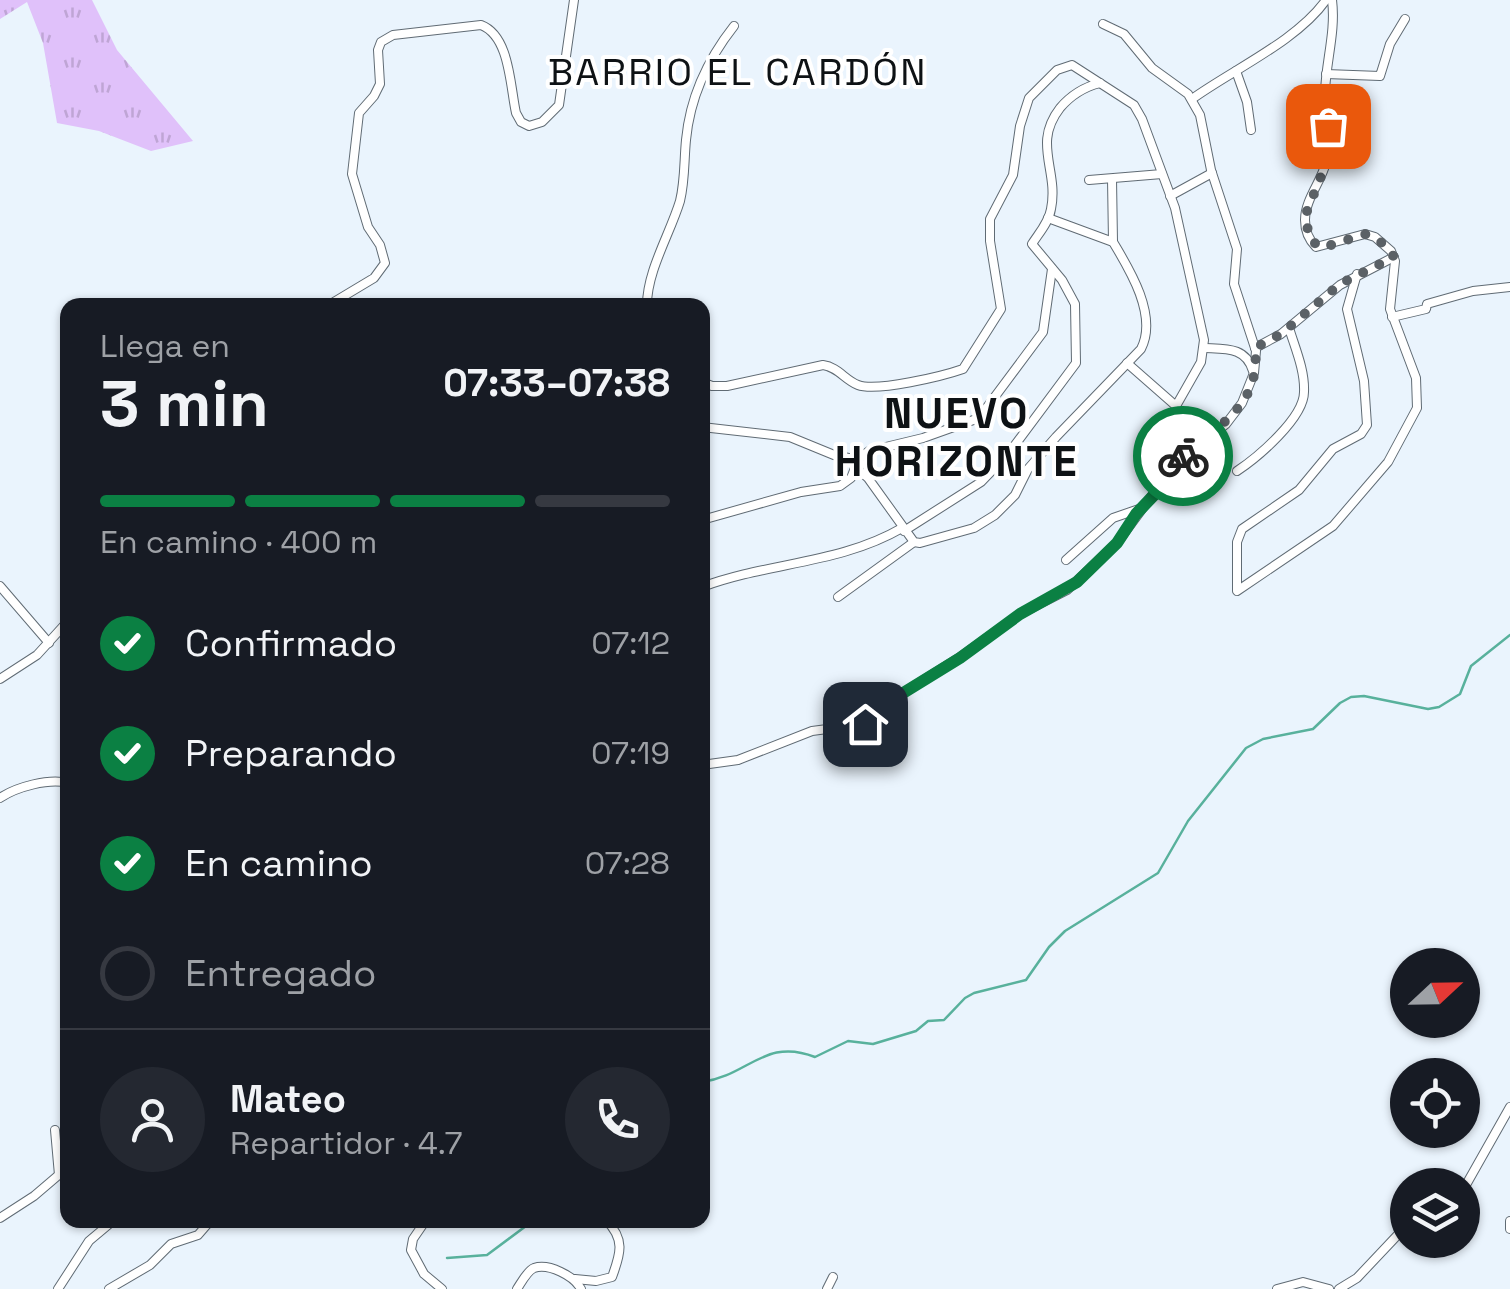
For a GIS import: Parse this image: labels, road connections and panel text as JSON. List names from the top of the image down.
{
  "districts": ["BARRIO EL CARDÓN", "NUEVO HORIZONTE"],
  "north": "right",
  "page": {
    "heading": ["3 min", "Llega en", "07:33–07:38"],
    "panel": ["Mateo", "Repartidor · 4.7"],
    "bar": "En camino · 400 m",
    "list": [
      ["Confirmado", "07:12"],
      ["Preparando", "07:19"],
      ["En camino", "07:28"],
      "Entregado"
    ]
  }
}
